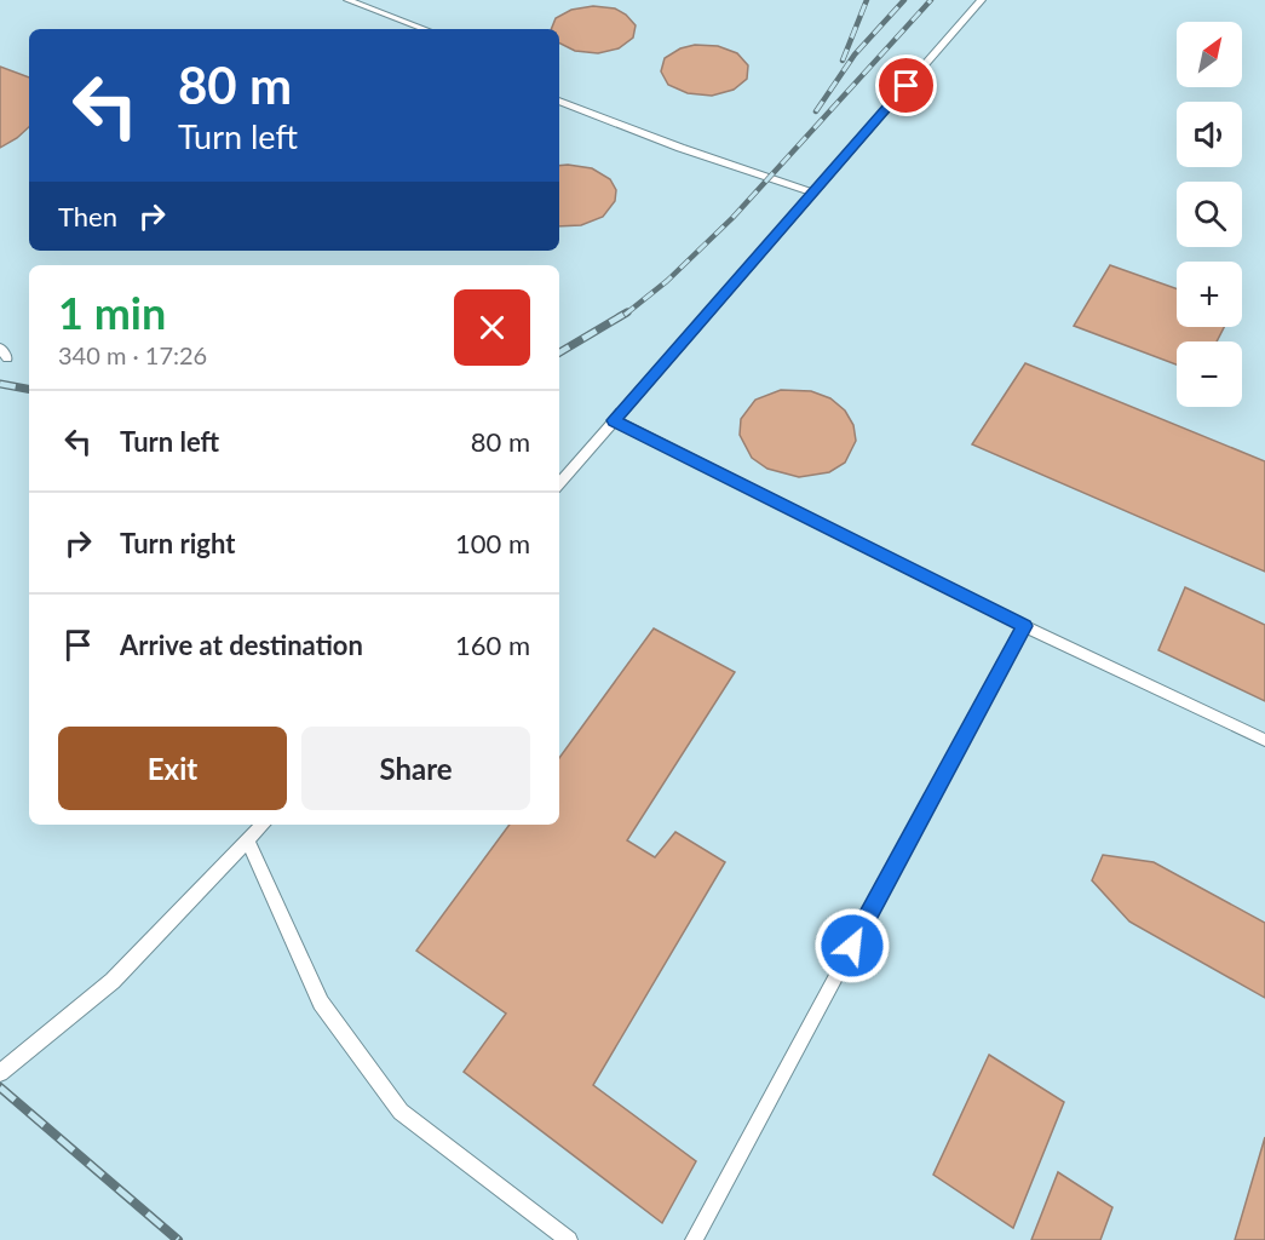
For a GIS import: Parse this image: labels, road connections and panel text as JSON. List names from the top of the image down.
{
  "north": "top right",
  "page": {
    "map_buttons": ["+", "−"],
    "turn": ["80 m", "Turn left"],
    "then": "Then",
    "heading": ["1 min", "340 m · 17:26"],
    "list": [
      {
        "name": "Turn left",
        "value": "80 m"
      },
      {
        "name": "Turn right",
        "value": "100 m"
      },
      {
        "name": "Arrive at destination",
        "value": "160 m"
      }
    ],
    "buttons": ["Exit", "Share"]
  }
}
